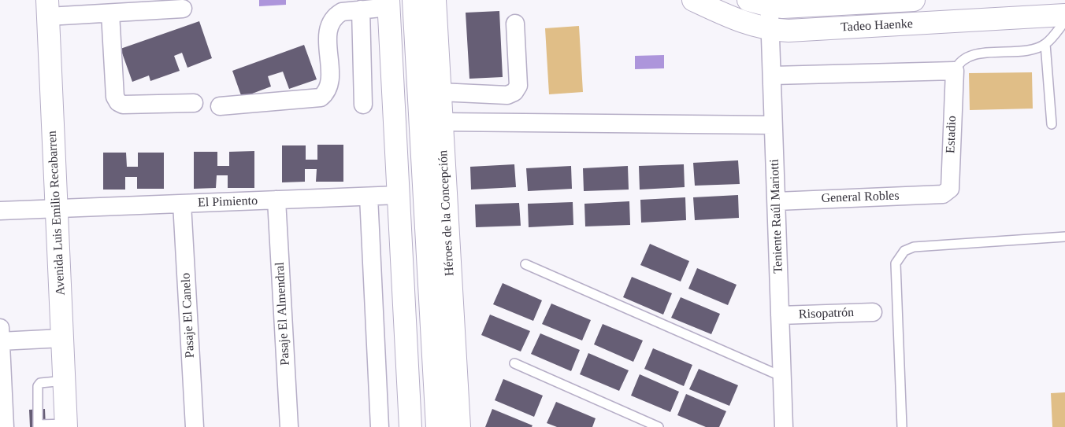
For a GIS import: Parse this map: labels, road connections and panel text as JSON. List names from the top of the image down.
{
  "streets": {
    "main road": ["Tadeo Haenke", "Avenida Luis Emilio Recabarren", "Héroes de la Concepción"],
    "street": [
      "Estadio",
      "General Robles",
      "El Pimiento",
      "Teniente Raúl Mariotti",
      "Pasaje El Almendral",
      "Risopatrón",
      "Pasaje El Canelo"
    ]
  },
  "crossings": [
    ["Tadeo Haenke", "Teniente Raúl Mariotti"],
    ["Estadio", "General Robles"],
    ["General Robles", "Teniente Raúl Mariotti"],
    ["El Pimiento", "Avenida Luis Emilio Recabarren"],
    ["El Pimiento", "Pasaje El Almendral"],
    ["El Pimiento", "Pasaje El Canelo"],
    ["Teniente Raúl Mariotti", "Risopatrón"]
  ]
}
